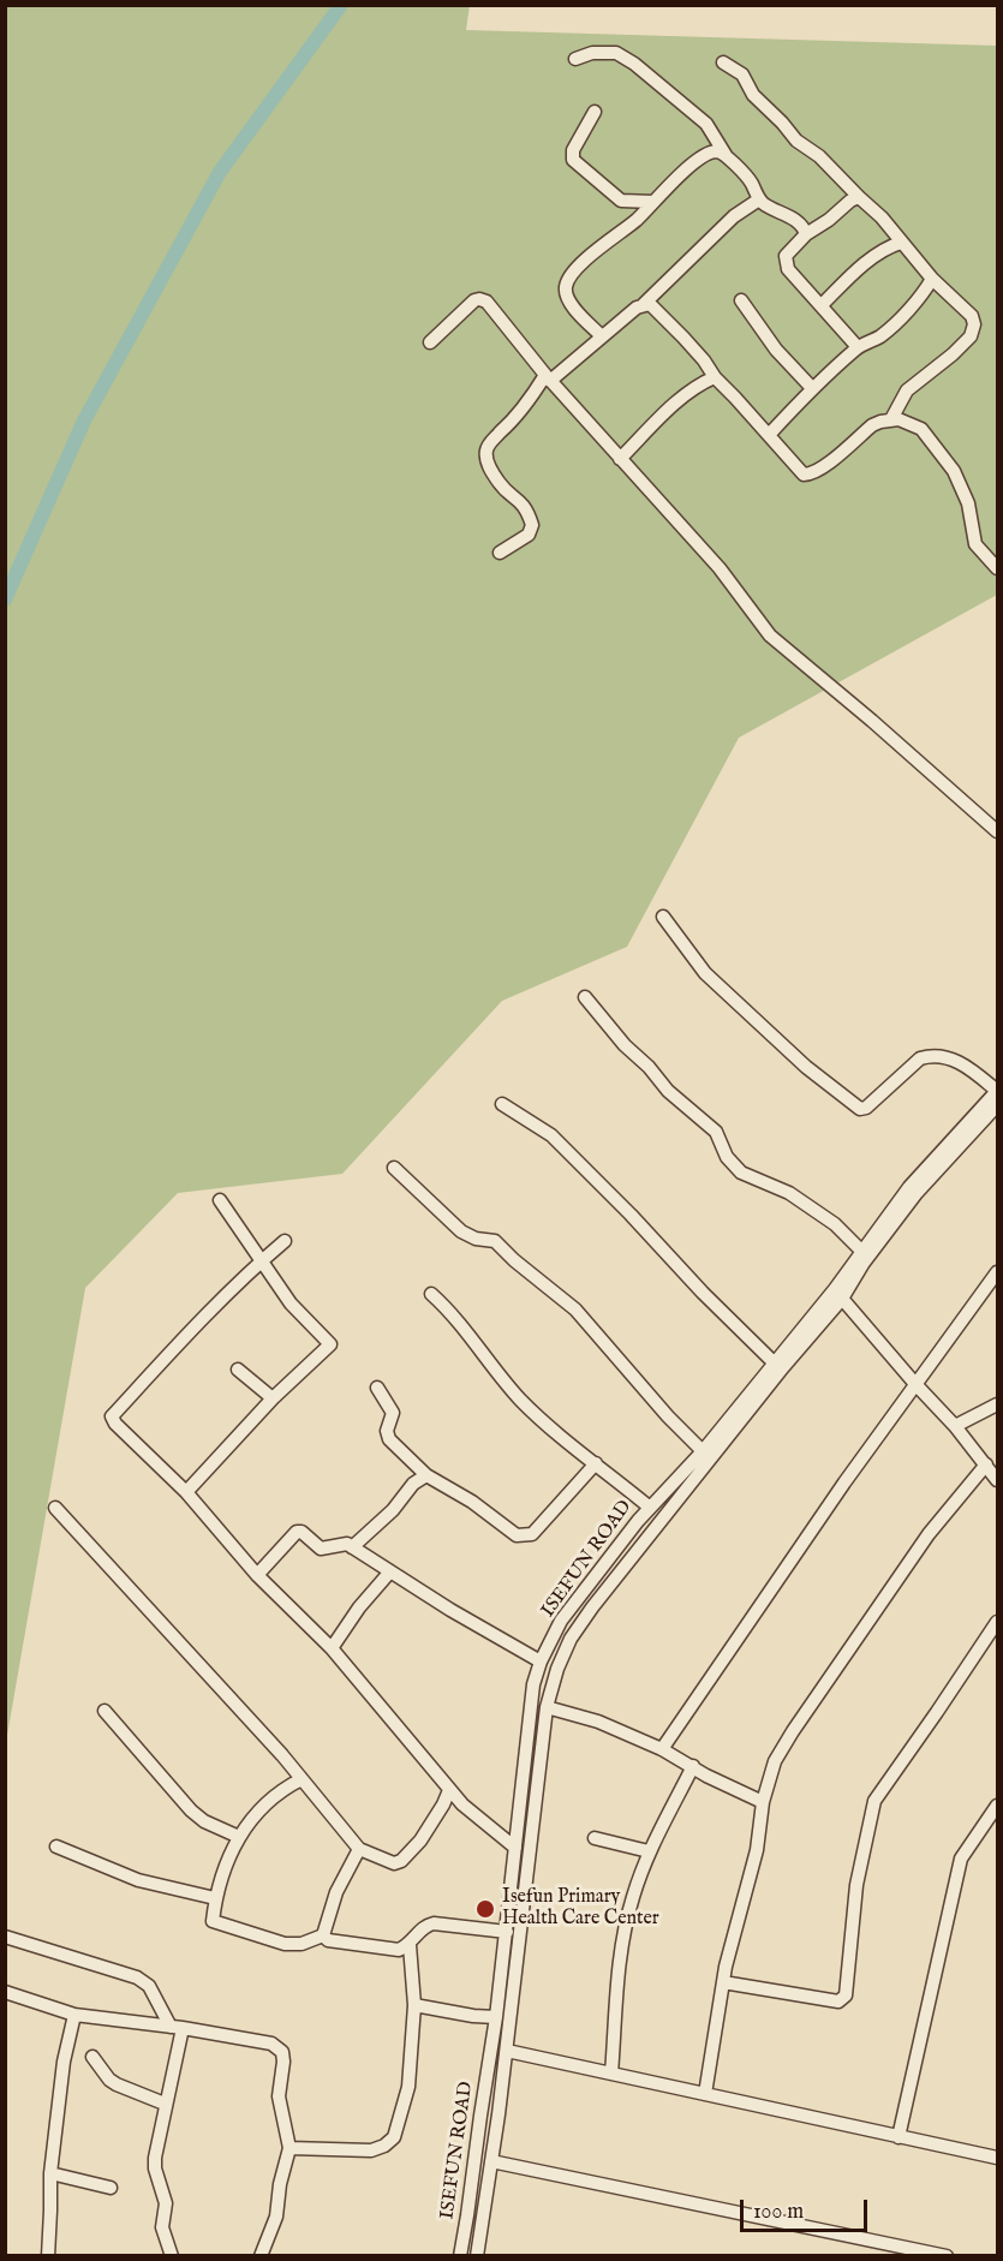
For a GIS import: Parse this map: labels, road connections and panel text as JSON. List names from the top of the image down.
{
  "streets": {
    "street": ["ISEFUN ROAD"]
  },
  "places": ["Isefun Primary Health Care Center"],
  "scale_bar": "100 m"
}
